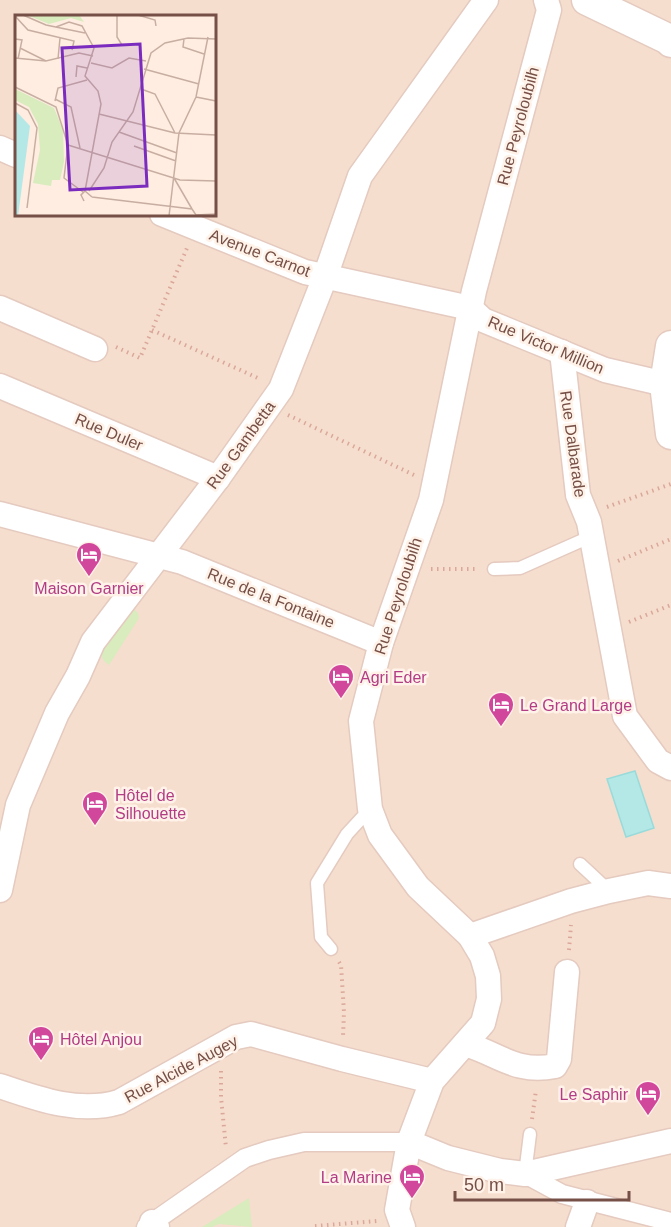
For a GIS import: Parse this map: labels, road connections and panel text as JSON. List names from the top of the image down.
{
  "streets": {
    "street": [
      "Rue Peyroloubilh",
      "Avenue Carnot",
      "Rue Victor Million",
      "Rue Duler",
      "Rue Dalbarade",
      "Rue Gambetta",
      "Rue de la Fontaine",
      "Rue Alcide Augey"
    ]
  },
  "crossings": [
    ["Rue Peyroloubilh", "Rue Victor Million"],
    ["Rue Peyroloubilh", "Rue de la Fontaine"],
    ["Rue Peyroloubilh", "Rue Alcide Augey"],
    ["Avenue Carnot", "Rue Victor Million"],
    ["Avenue Carnot", "Rue Gambetta"],
    ["Rue Victor Million", "Rue Dalbarade"],
    ["Rue Victor Million", "Rue Gambetta"],
    ["Rue Duler", "Rue Gambetta"],
    ["Rue Gambetta", "Rue de la Fontaine"]
  ],
  "places": {
    "hotel": [
      "Maison Garnier",
      "Agri Eder",
      "Le Grand Large",
      "Hôtel de Silhouette",
      "Hôtel Anjou",
      "Le Saphir",
      "La Marine"
    ]
  },
  "scale_bar": "50 m"
}
